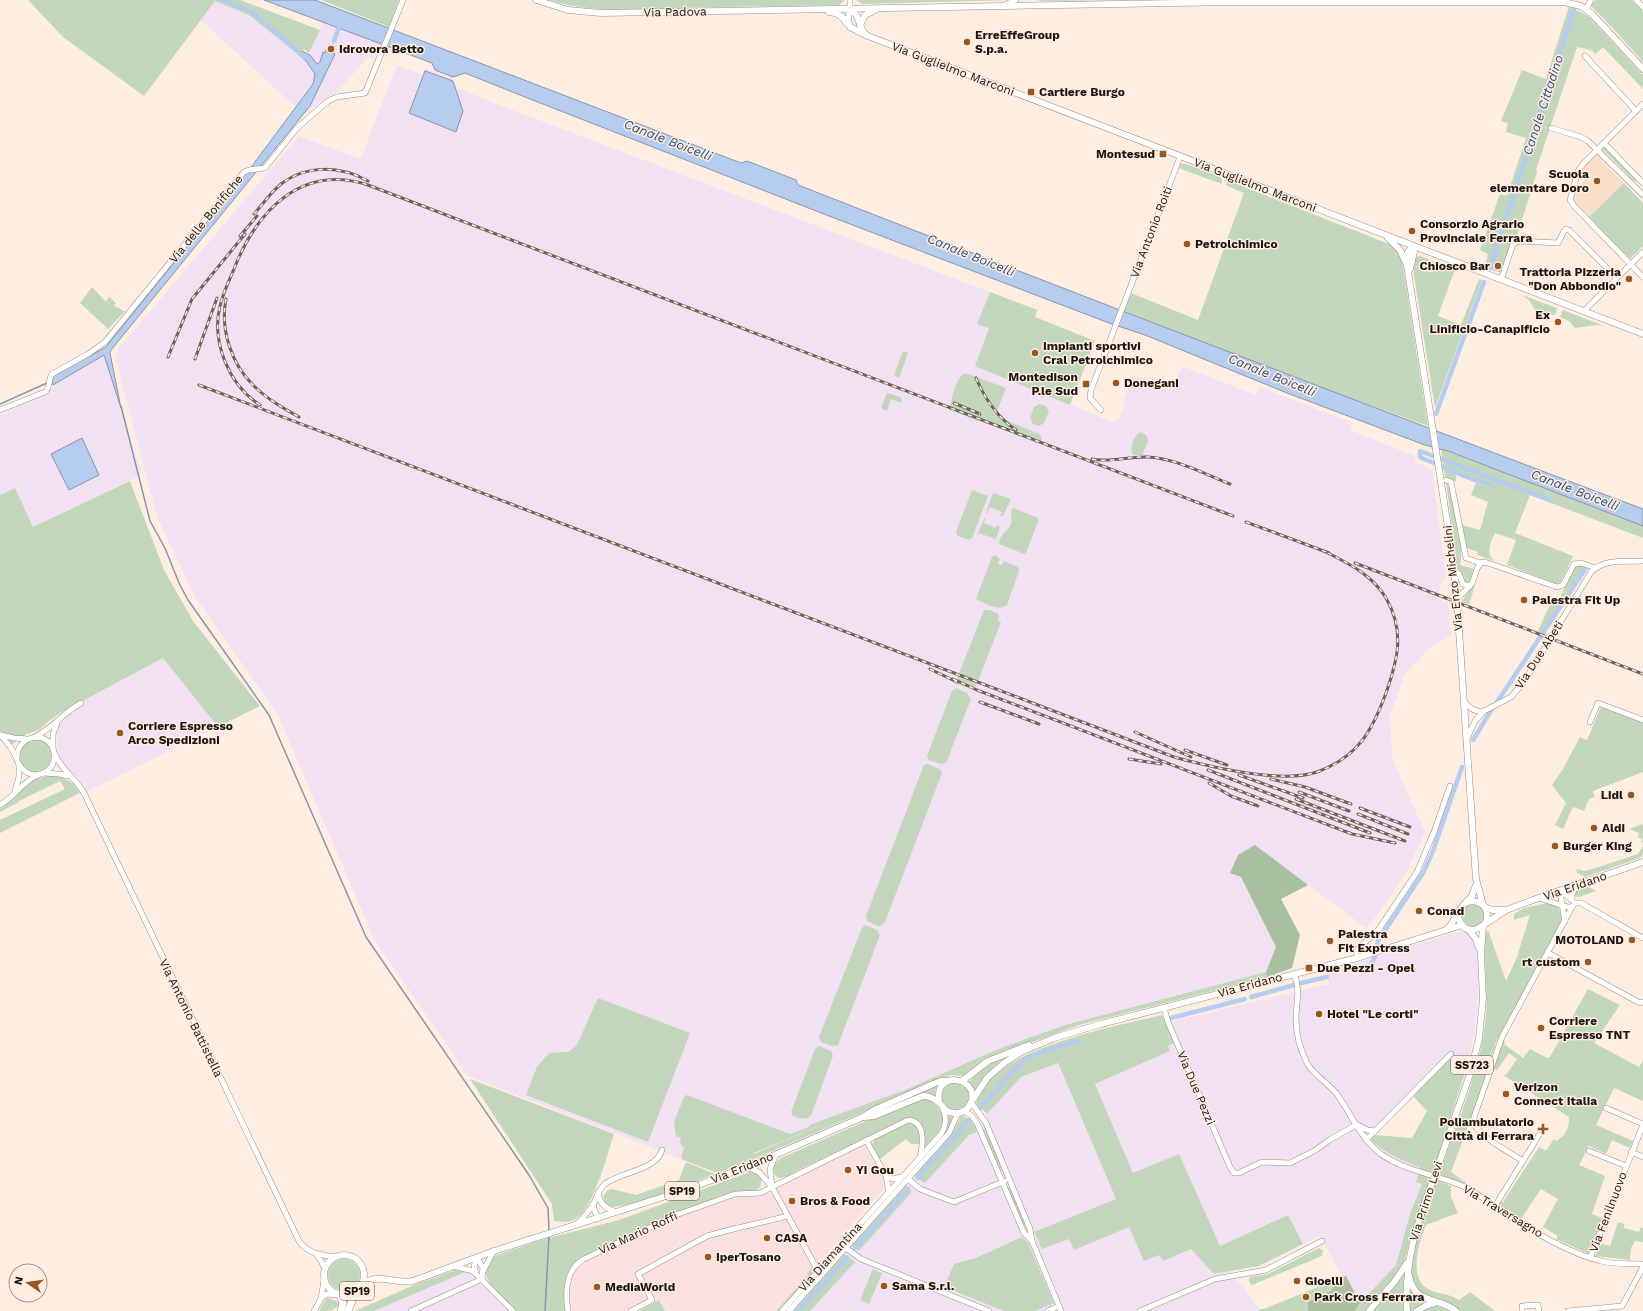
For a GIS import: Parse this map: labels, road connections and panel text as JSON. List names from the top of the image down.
{
  "streets": {
    "main road": [
      "Via Padova",
      "Via Guglielmo Marconi",
      "Via Enzo Michelini",
      "Via Eridano",
      "SS723",
      "SP19",
      "Via Primo Levi"
    ],
    "street": [
      "Via delle Bonifiche",
      "Via Antonio Roiti",
      "Via Due Abeti",
      "Via Antonio Battistella",
      "Via Due Pezzi",
      "Via Traversagno",
      "Via Fenilnuovo",
      "Via Mario Roffi",
      "Via Diamantina"
    ]
  },
  "crossings": [
    ["Via Padova", "Via Guglielmo Marconi"],
    ["Via Guglielmo Marconi", "Via Antonio Roiti"],
    ["Via Guglielmo Marconi", "Via Enzo Michelini"],
    ["Via Enzo Michelini", "Via Due Abeti"],
    ["Via Enzo Michelini", "Via Eridano"],
    ["Via Enzo Michelini", "Via Primo Levi"],
    ["Via Eridano", "Via Antonio Battistella"],
    ["Via Eridano", "Via Due Pezzi"],
    ["Via Eridano", "SP19"],
    ["Via Eridano", "Via Primo Levi"],
    ["Via Eridano", "Via Traversagno"],
    ["Via Eridano", "Via Diamantina"],
    ["Via Antonio Battistella", "SP19"],
    ["Via Due Pezzi", "Via Traversagno"],
    ["Via Traversagno", "Via Fenilnuovo"],
    ["Via Mario Roffi", "Via Diamantina"]
  ],
  "water": ["Canale Cittadino", "Canale Boicelli"],
  "places": {
    "other": [
      "ErreEffeGroup S.p.a.",
      "Idrovora Betto",
      "Scuola elementare Doro",
      "Consorzio Agrario Provinciale Ferrara",
      "Petrolchimico",
      "Chiosco Bar",
      "Trattoria Pizzeria \"Don Abbondio\"",
      "Ex Linificio-Canapificio",
      "Impianti sportivi Cral Petrolchimico",
      "Donegani",
      "Palestra Fit Up",
      "Corriere Espresso Arco Spedizioni",
      "Lidl",
      "Aldi",
      "Burger King",
      "Conad",
      "MOTOLAND",
      "Palestra Fit Exptress",
      "rt custom",
      "Hotel \"Le corti\"",
      "Corriere Espresso TNT",
      "Verizon Connect Italia",
      "Yi Gou",
      "Bros & Food",
      "CASA",
      "IperTosano",
      "Gioelli",
      "Sama S.r.l.",
      "MediaWorld",
      "Park Cross Ferrara"
    ],
    "transit": [
      "Cartiere Burgo",
      "Montesud",
      "Montedison P.le Sud",
      "Due Pezzi - Opel"
    ],
    "health": ["Poliambulatorio Città di Ferrara"]
  },
  "north": "left"
}
